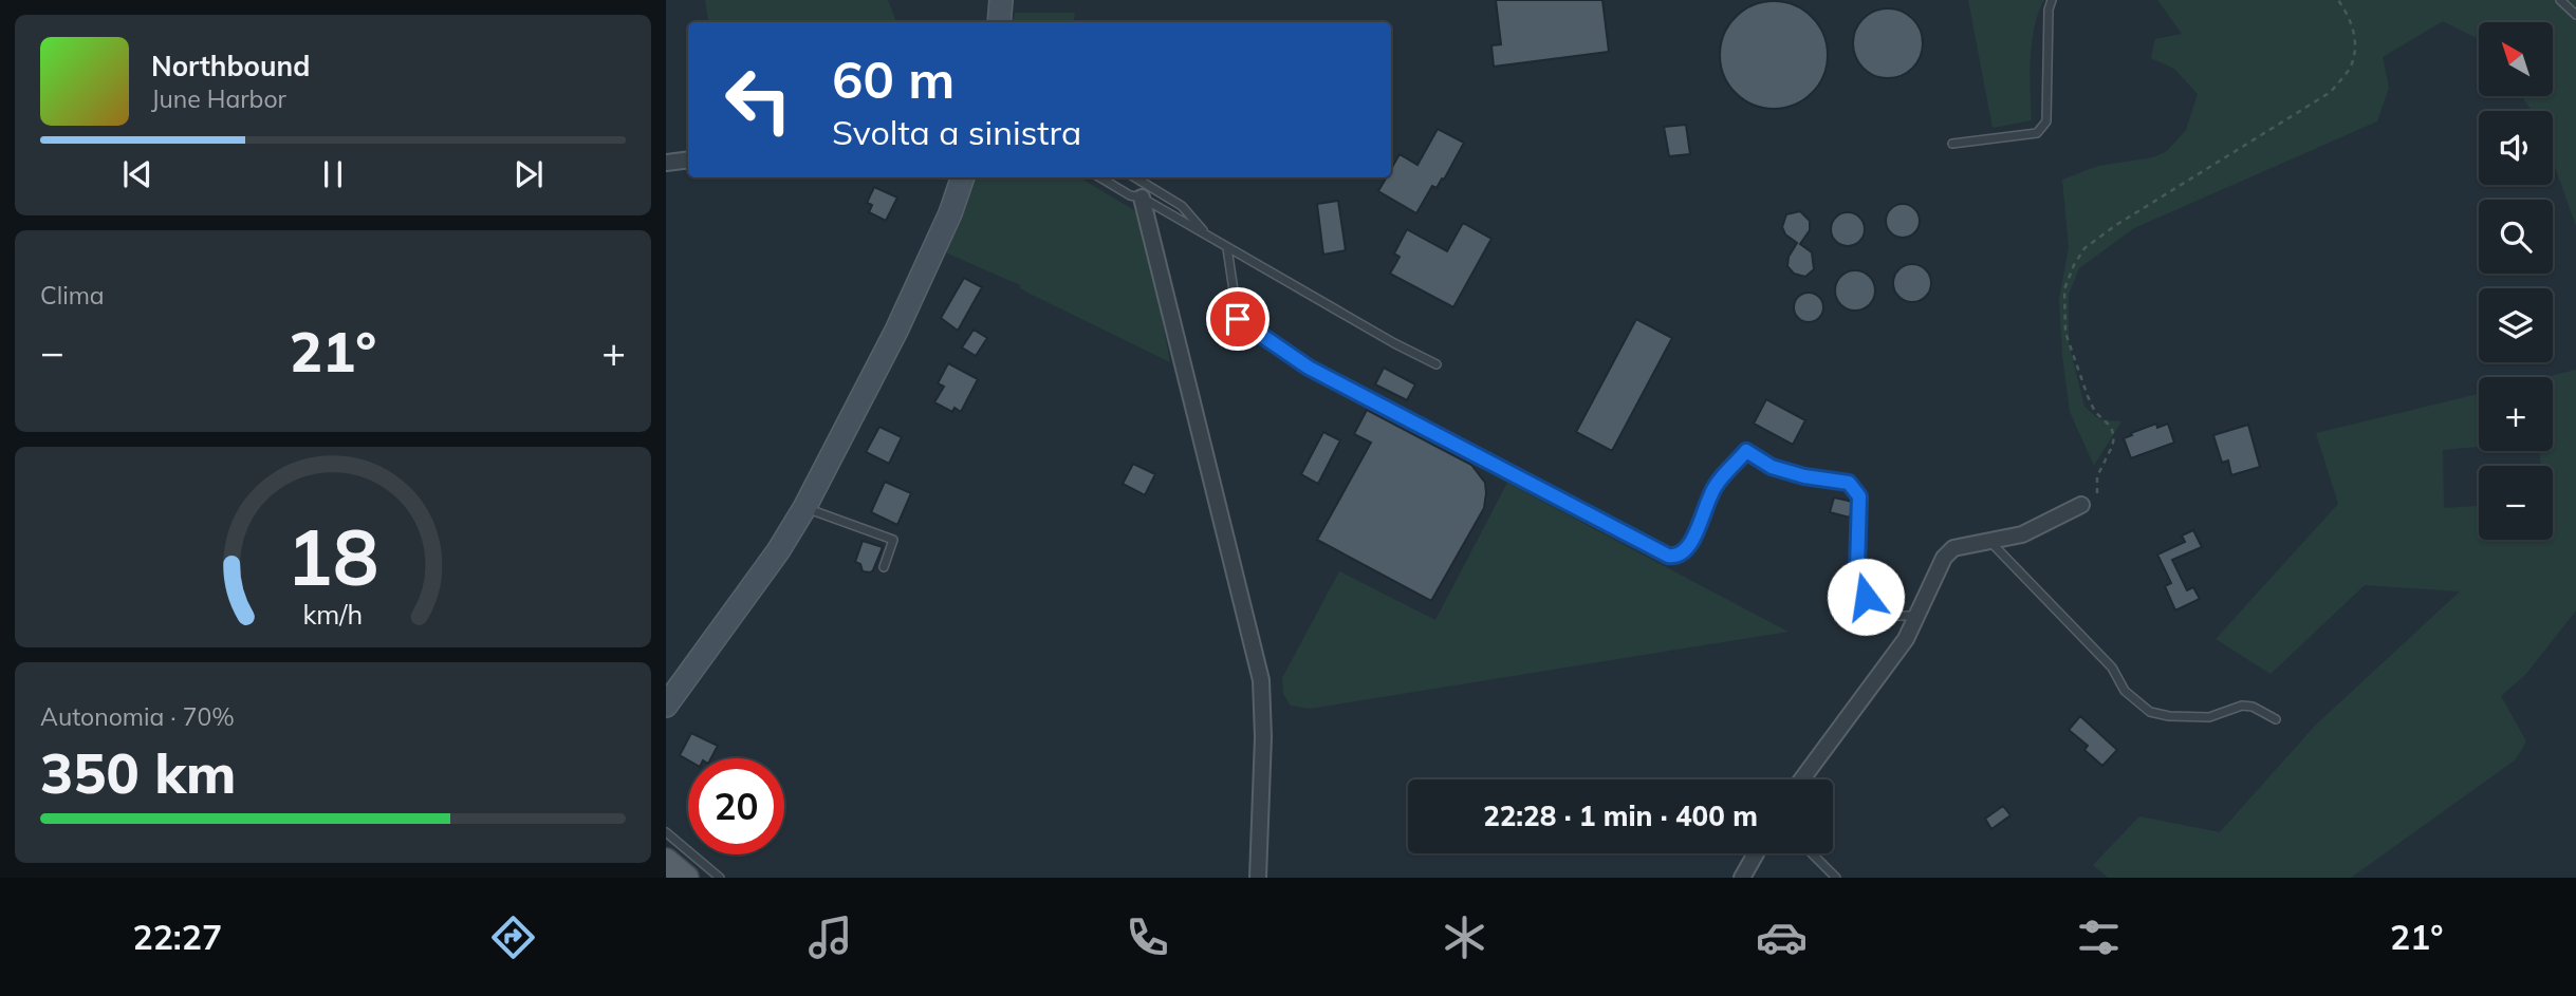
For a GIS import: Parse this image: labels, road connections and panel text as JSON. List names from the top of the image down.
{
  "north": "top left",
  "page": {
    "map_buttons": ["+", "−"],
    "turn": ["60 m", "Svolta a sinistra"],
    "song": ["Northbound", "June Harbor"],
    "tile": [
      "Clima",
      ["Autonomia · 70%", "350 km"]
    ],
    "heat": ["−", "21°", "+"],
    "limit": "20",
    "trip": "22:28 · 1 min · 400 m",
    "tabs": ["22:27", "21°"],
    "gauge": ["18", "km/h"]
  }
}
